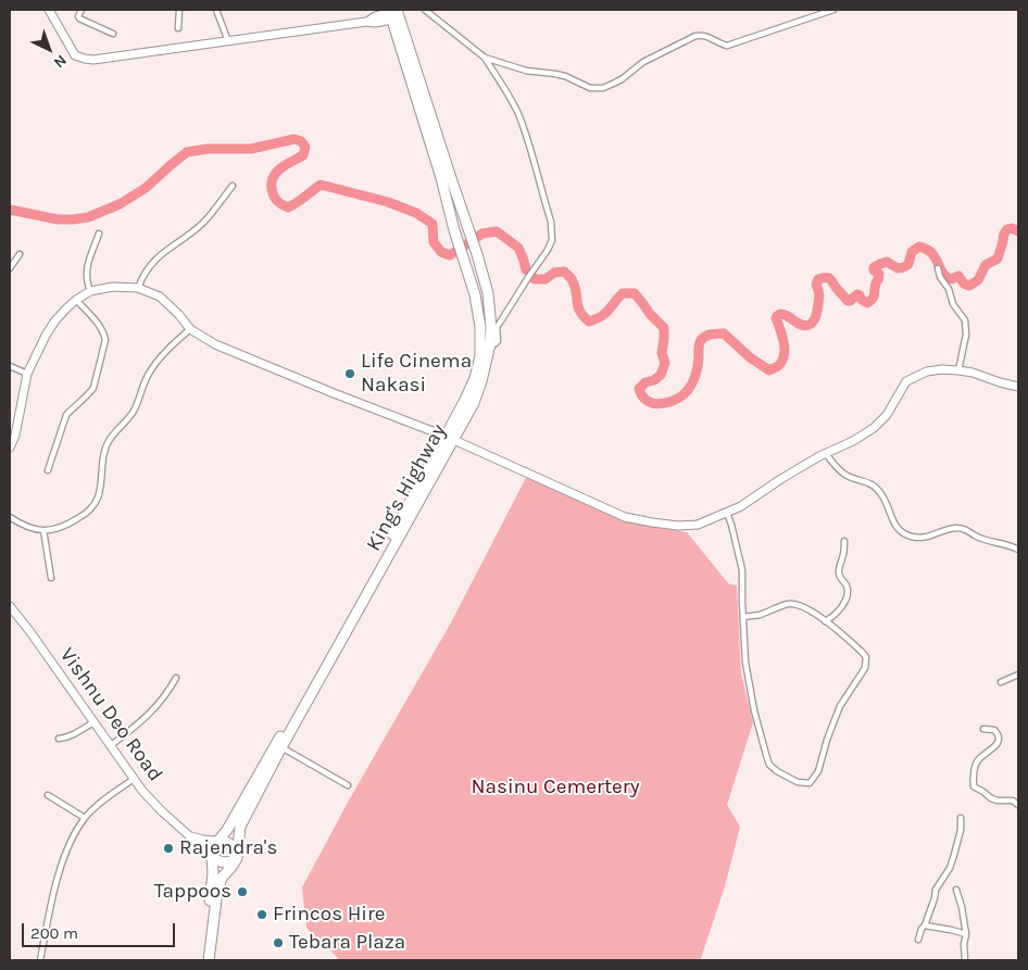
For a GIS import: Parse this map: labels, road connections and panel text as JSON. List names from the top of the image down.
{
  "streets": {
    "highway": ["King's Highway"],
    "street": ["Vishnu Deo Road"]
  },
  "crossings": [
    ["King's Highway", "Vishnu Deo Road"]
  ],
  "parks": ["Nasinu Cemertery"],
  "places": [
    "Life Cinema Nakasi",
    "Rajendra's",
    "Tappoos",
    "Frincos Hire",
    "Tebara Plaza"
  ],
  "scale_bar": "200 m",
  "north": "bottom right"
}
